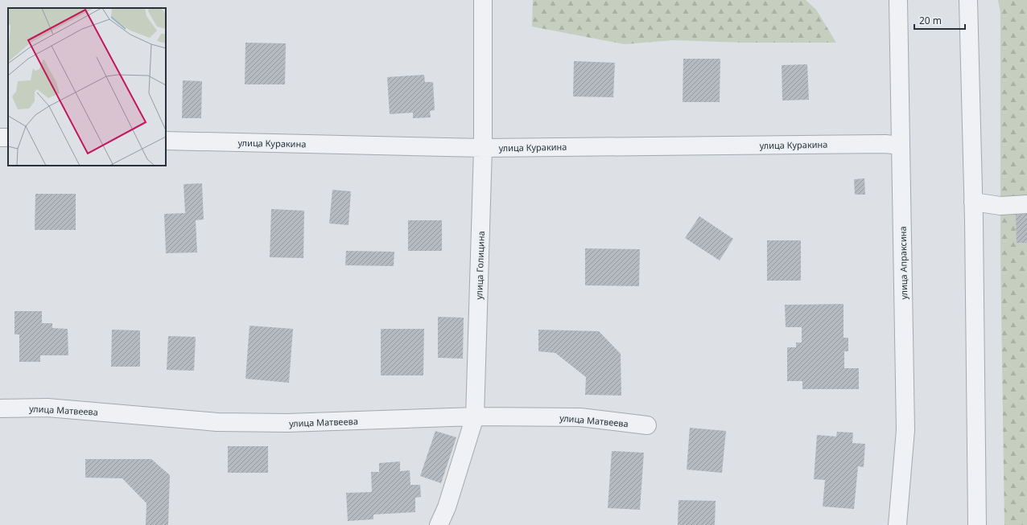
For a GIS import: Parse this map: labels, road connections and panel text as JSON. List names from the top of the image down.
{
  "streets": {
    "street": [
      "улица Куракина",
      "улица Апраксина",
      "улица Голицина",
      "улица Матвеева"
    ]
  },
  "crossings": [
    ["улица Куракина", "улица Апраксина"],
    ["улица Куракина", "улица Голицина"],
    ["улица Голицина", "улица Матвеева"]
  ],
  "scale_bar": "20 m"
}
